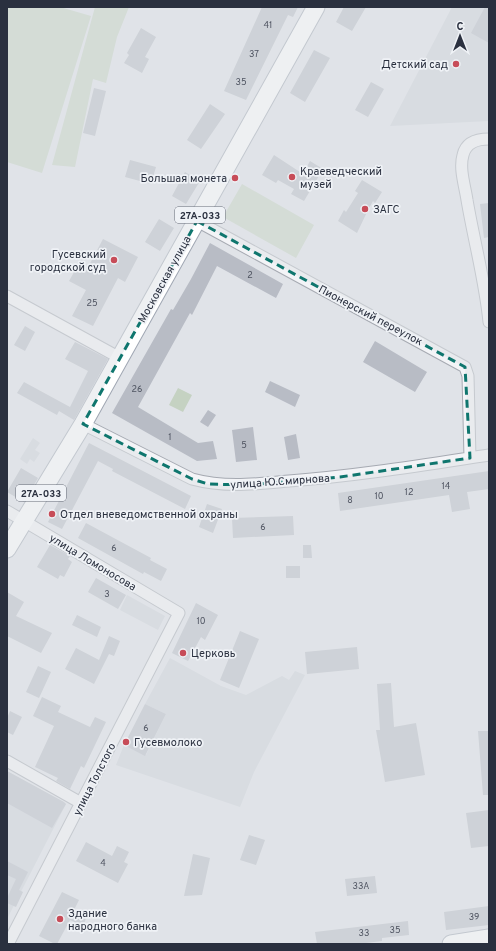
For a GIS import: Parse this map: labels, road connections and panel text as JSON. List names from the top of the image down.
{
  "streets": {
    "main road": ["27А-033", "Московская улица"],
    "street": [
      "Пионерский переулок",
      "улица Ю.Смирнова",
      "улица Ломоносова",
      "улица Толстого"
    ]
  },
  "crossings": [
    ["Московская улица", "Пионерский переулок"],
    ["Московская улица", "улица Ю.Смирнова"],
    ["Московская улица", "улица Ломоносова"],
    ["Пионерский переулок", "улица Ю.Смирнова"],
    ["улица Ломоносова", "улица Толстого"]
  ],
  "places": [
    "Детский сад",
    "Краеведческий музей",
    "Большая монета",
    "ЗАГС",
    "Гусевский городской суд",
    "Отдел вневедомственной охраны",
    "Церковь",
    "Гусевмолоко",
    "Здание народного банка"
  ],
  "house_numbers": [
    "41",
    "37",
    "35",
    "2",
    "25",
    "26",
    "1",
    "5",
    "14",
    "12",
    "10",
    "8",
    "6",
    "6",
    "3",
    "10",
    "6",
    "4",
    "33А",
    "39",
    "35",
    "33"
  ],
  "north": "top"
}
